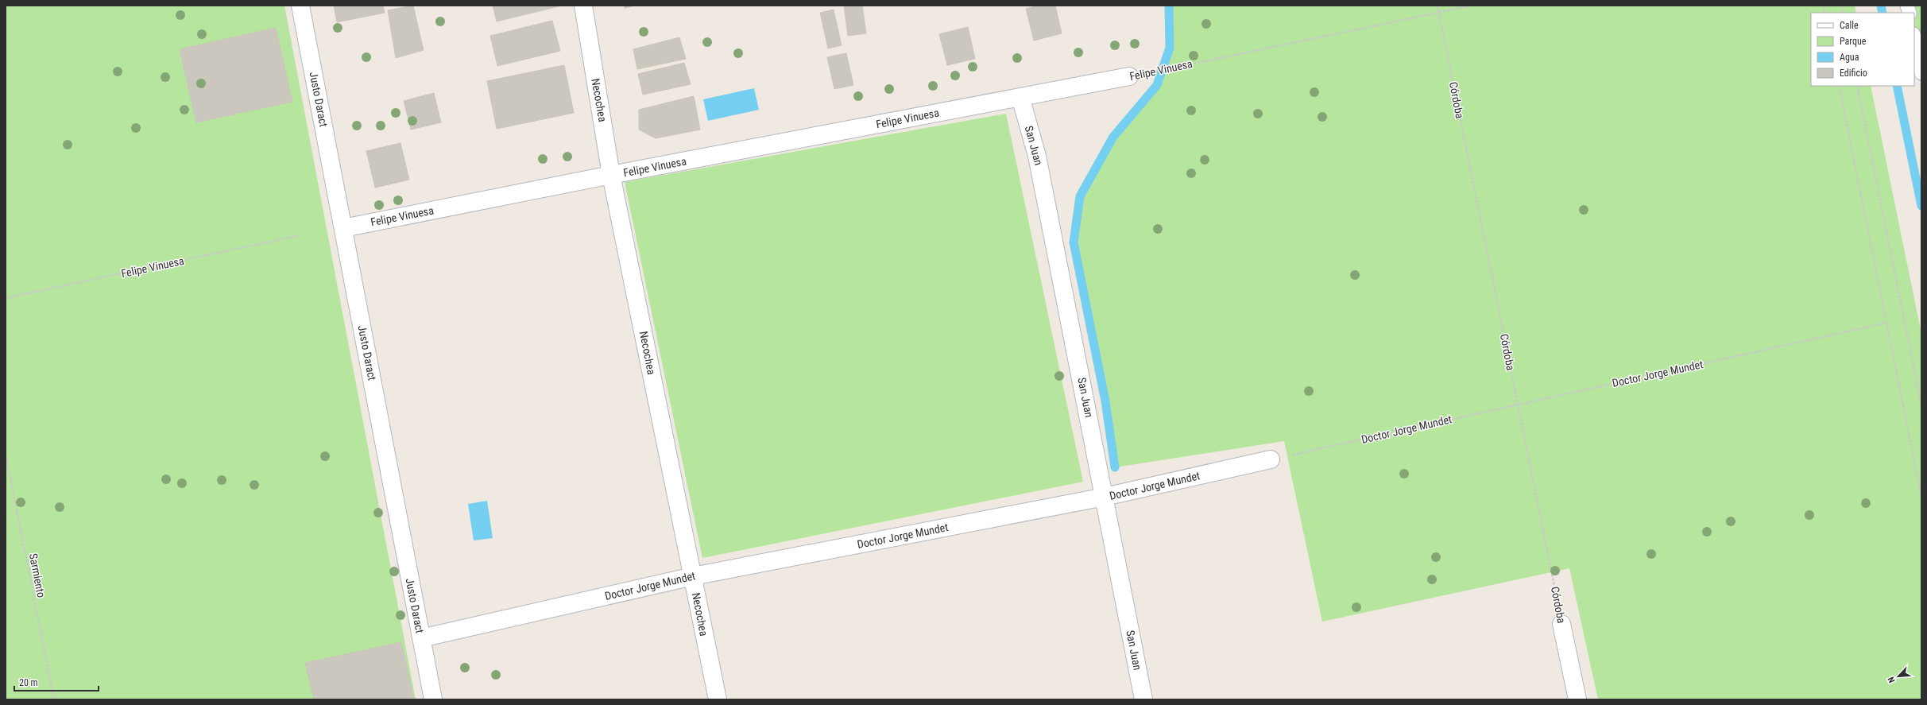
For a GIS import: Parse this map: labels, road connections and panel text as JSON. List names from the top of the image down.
{
  "streets": {
    "street": [
      "Felipe Vinuesa",
      "Justo Daract",
      "Necochea",
      "Córdoba",
      "San Juan",
      "Doctor Jorge Mundet"
    ],
    "path": ["Sarmiento"]
  },
  "crossings": [
    ["Felipe Vinuesa", "Justo Daract"],
    ["Felipe Vinuesa", "Necochea"],
    ["Felipe Vinuesa", "Córdoba"],
    ["Felipe Vinuesa", "San Juan"],
    ["Justo Daract", "Doctor Jorge Mundet"],
    ["Necochea", "Doctor Jorge Mundet"],
    ["Córdoba", "Doctor Jorge Mundet"],
    ["San Juan", "Doctor Jorge Mundet"]
  ],
  "legend": [
    "Calle",
    "Parque",
    "Agua",
    "Edificio"
  ],
  "scale_bar": "20 m",
  "north": "bottom left"
}
